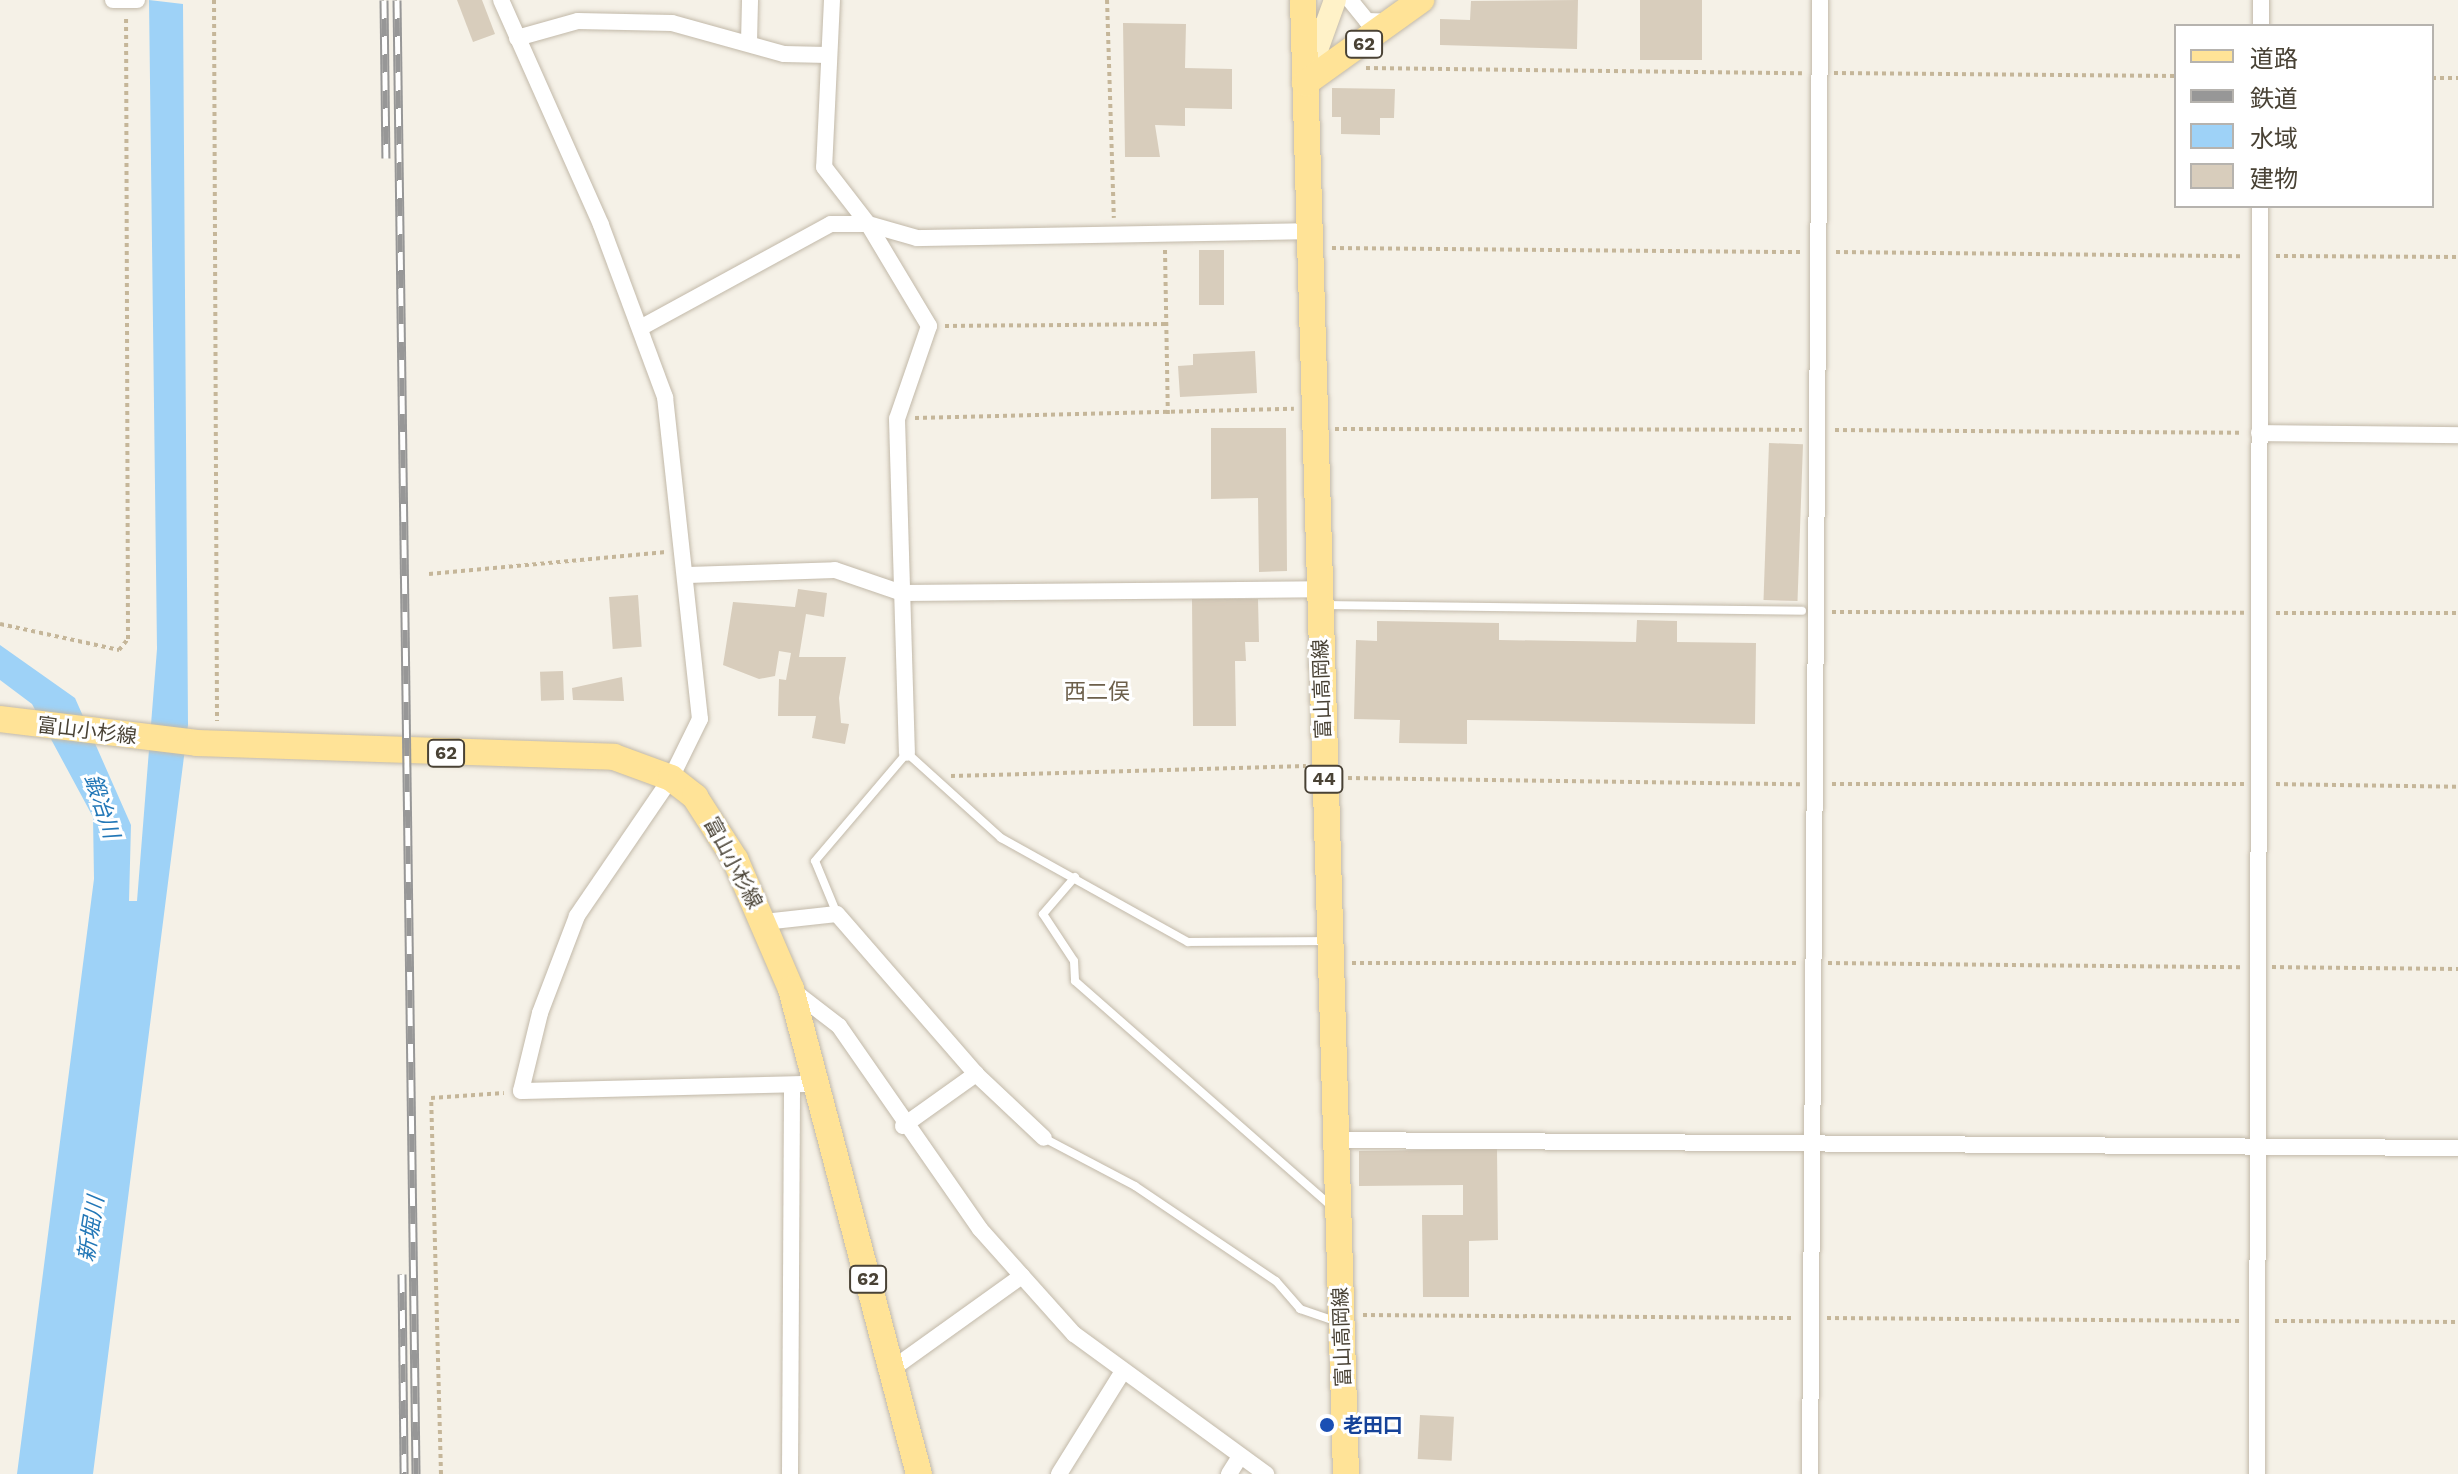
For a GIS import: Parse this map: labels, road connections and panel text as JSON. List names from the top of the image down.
{
  "streets": {
    "main road": [
      "62",
      "富山高岡線",
      "富山小杉線",
      "44"
    ]
  },
  "crossings": [
    ["62", "富山高岡線"]
  ],
  "districts": ["西二俣"],
  "water": ["鍛冶川", "新堀川"],
  "places": ["老田口"],
  "legend": [
    "道路",
    "鉄道",
    "水域",
    "建物"
  ]
}
